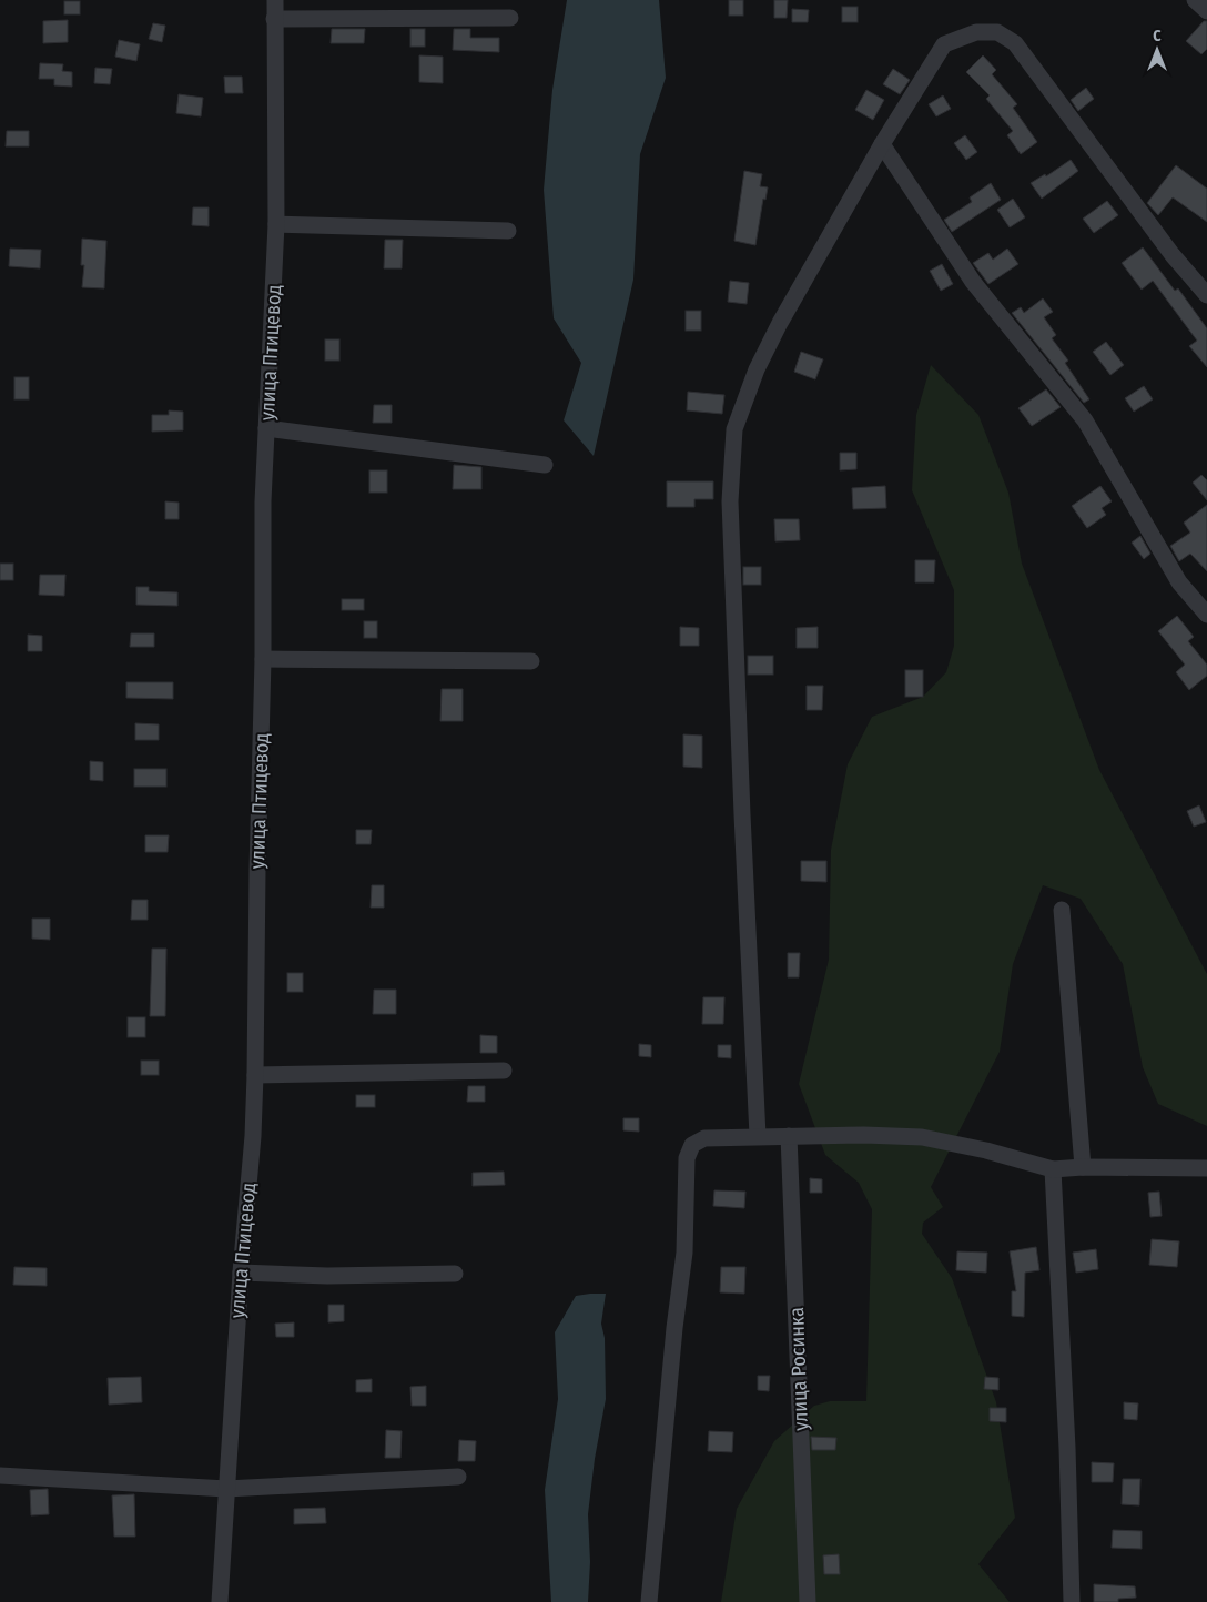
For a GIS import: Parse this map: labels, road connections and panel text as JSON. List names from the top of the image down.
{
  "streets": {
    "street": ["улица Птицевод", "улица Росинка"]
  },
  "north": "top"
}
